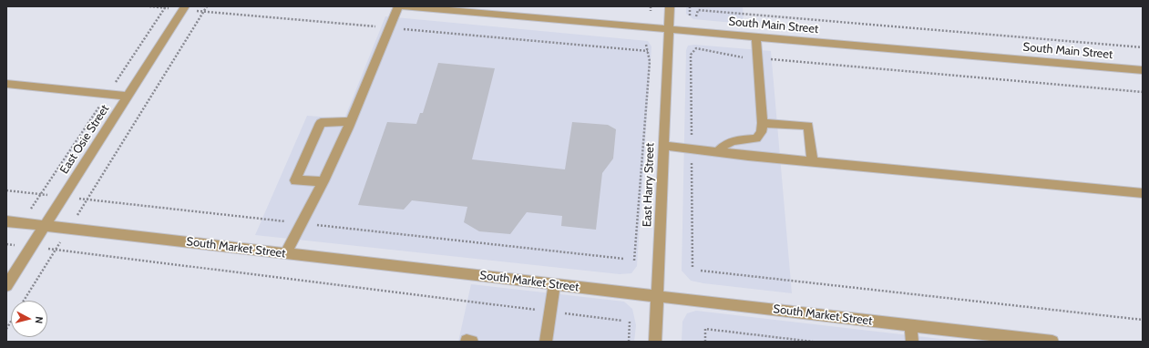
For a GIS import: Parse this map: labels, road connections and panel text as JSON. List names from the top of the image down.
{
  "streets": {
    "street": [
      "South Main Street",
      "East Osie Street",
      "East Harry Street",
      "South Market Street"
    ]
  },
  "crossings": [
    ["South Main Street", "East Harry Street"],
    ["East Osie Street", "South Market Street"],
    ["East Harry Street", "South Market Street"]
  ],
  "north": "right"
}
